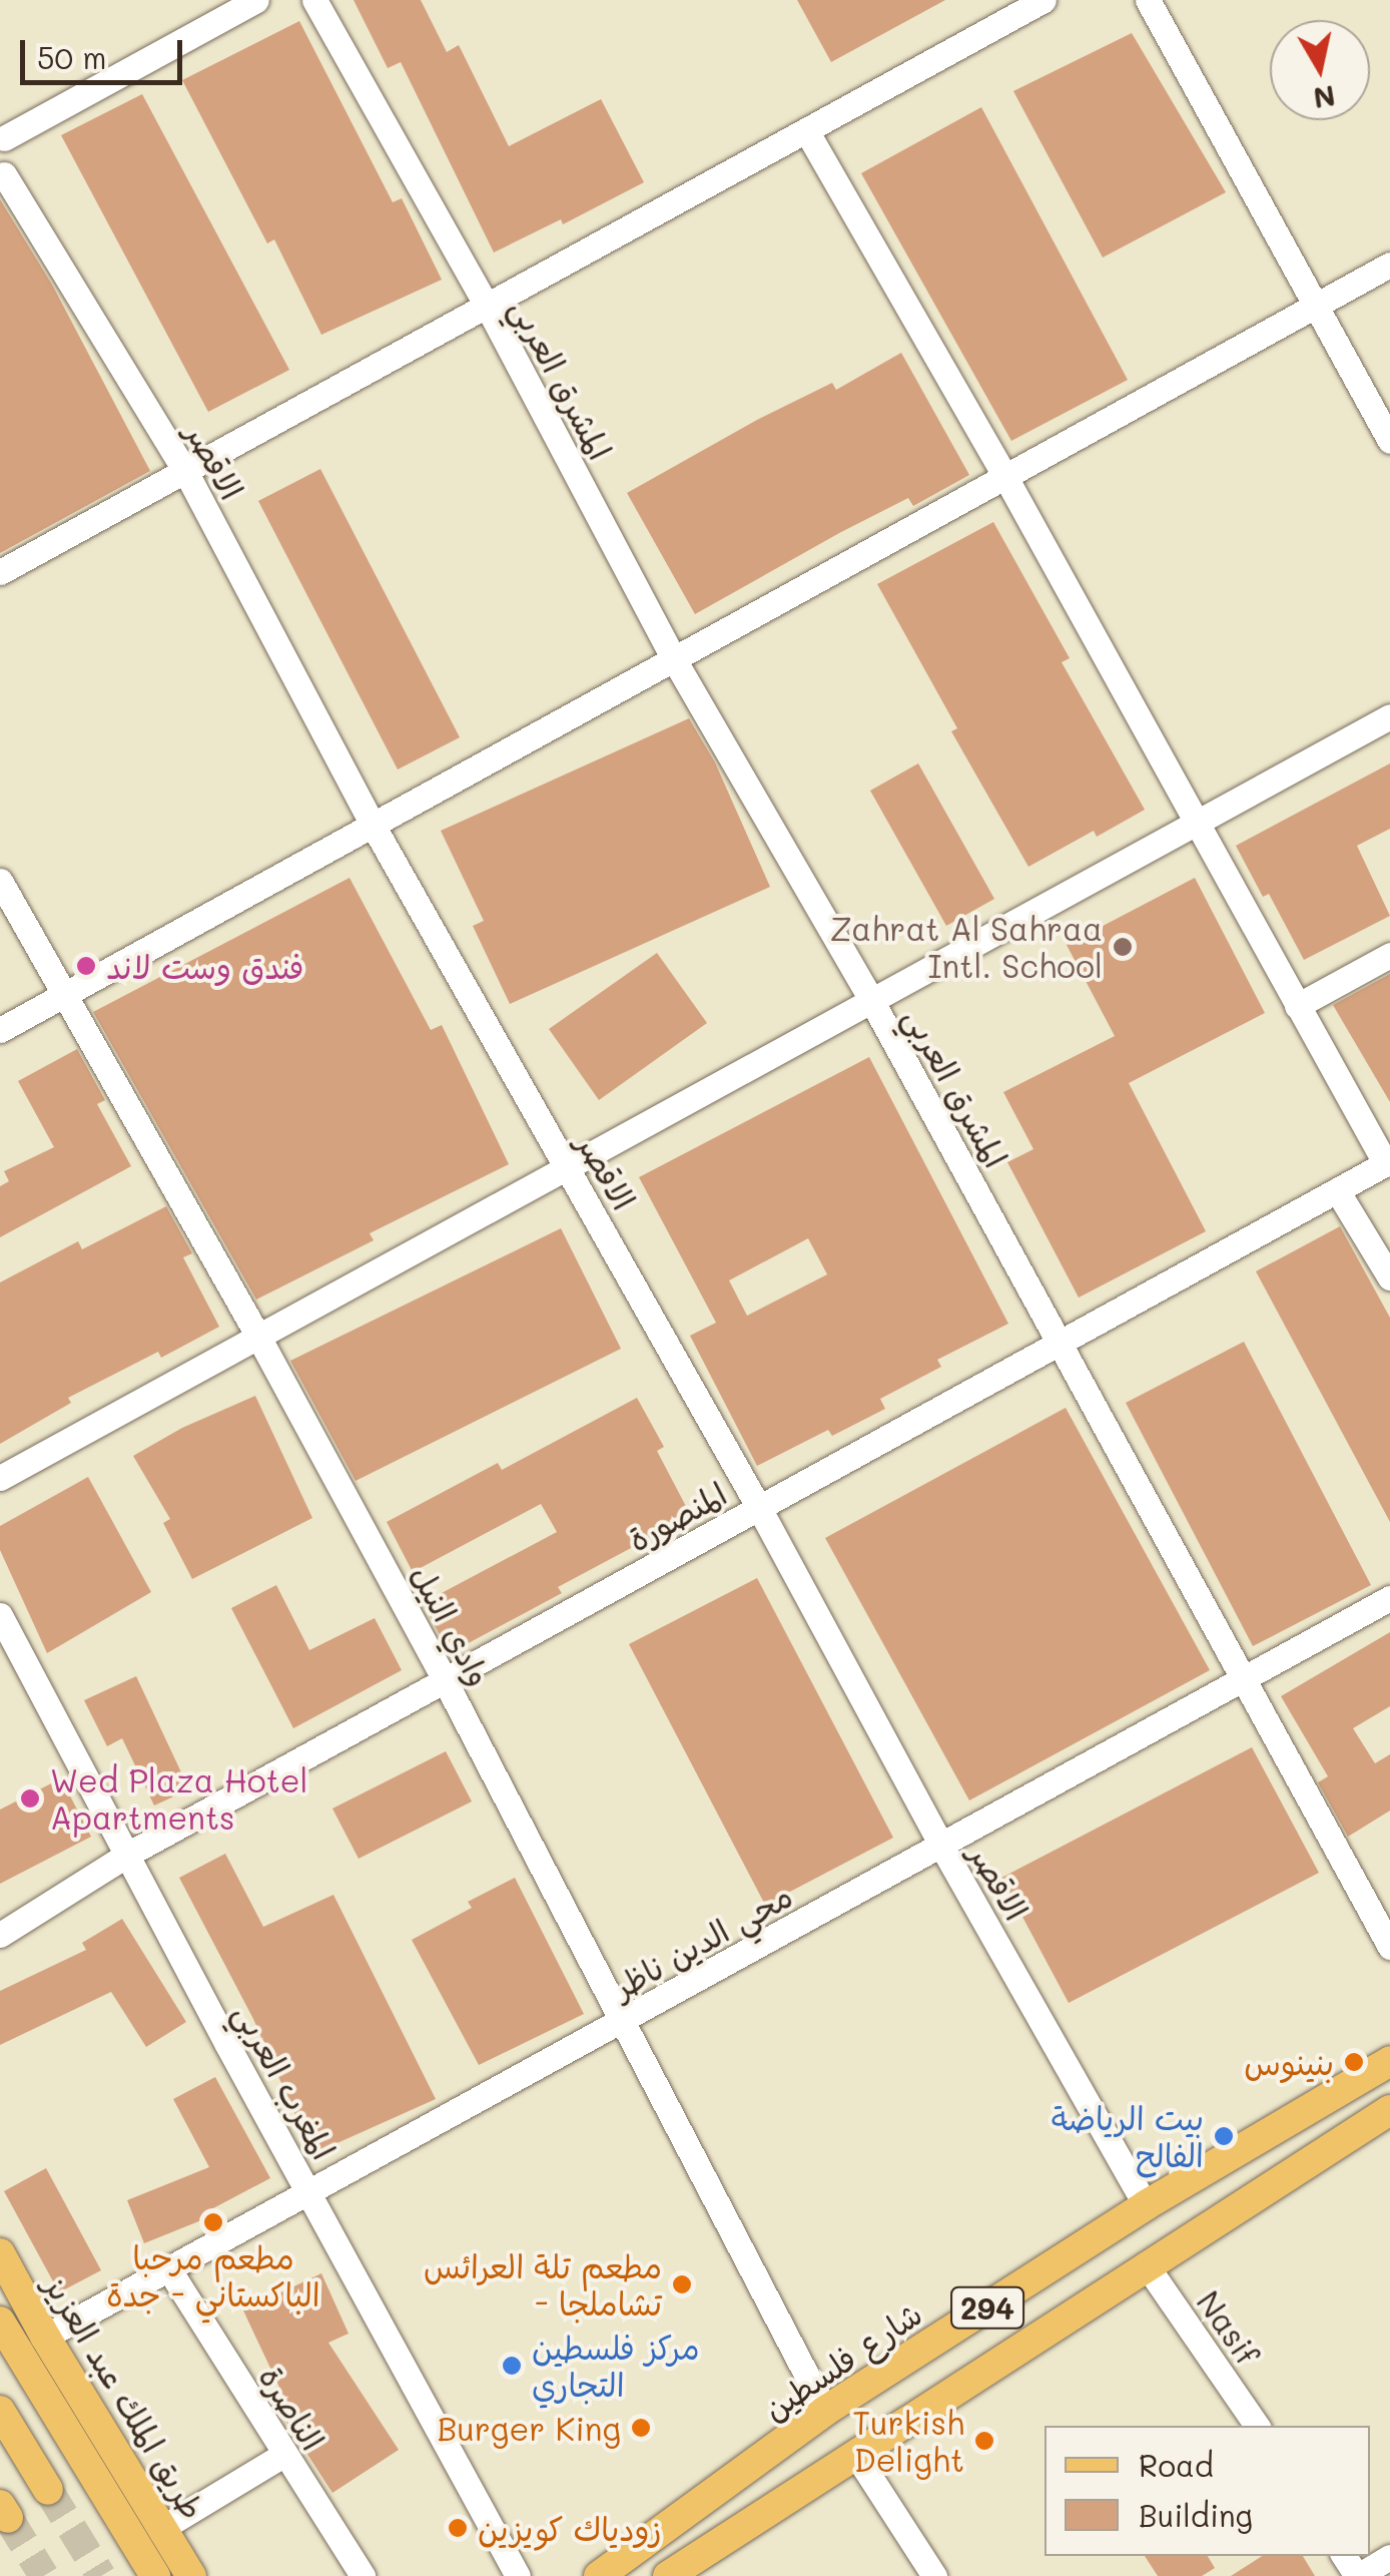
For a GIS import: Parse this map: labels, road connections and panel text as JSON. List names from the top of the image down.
{
  "streets": {
    "main road": ["294", "شارع فلسطين", "طريق الملك عبد العزيز"],
    "street": [
      "المشرق العربي",
      "الاقصر",
      "المنصورة",
      "وادي النيل",
      "محي الدين ناظر",
      "المغرب العربي",
      "Nasif",
      "الناصرة"
    ]
  },
  "crossings": [
    ["المشرق العربي", "المنصورة"],
    ["المشرق العربي", "محي الدين ناظر"],
    ["الاقصر", "المنصورة"],
    ["الاقصر", "محي الدين ناظر"],
    ["الاقصر", "شارع فلسطين"],
    ["المنصورة", "وادي النيل"],
    ["المنصورة", "المغرب العربي"],
    ["وادي النيل", "محي الدين ناظر"],
    ["وادي النيل", "شارع فلسطين"],
    ["محي الدين ناظر", "المغرب العربي"],
    ["محي الدين ناظر", "طريق الملك عبد العزيز"],
    ["محي الدين ناظر", "الناصرة"],
    ["294", "Nasif"]
  ],
  "places": [
    "Zahrat Al Sahraa Intl. School",
    "فندق وست لاند",
    "Wed Plaza Hotel Apartments",
    "بنينوس",
    "بيت الرياضة الفالح",
    "مطعم مرحبا الباكستاني - جدة",
    "مطعم تلة العرائس - تشاملجا",
    "مركز فلسطين التجاري",
    "Burger King",
    "Turkish Delight",
    "زودياك كويزين"
  ],
  "legend": ["Road", "Building"],
  "scale_bar": "50 m",
  "north": "bottom"
}
